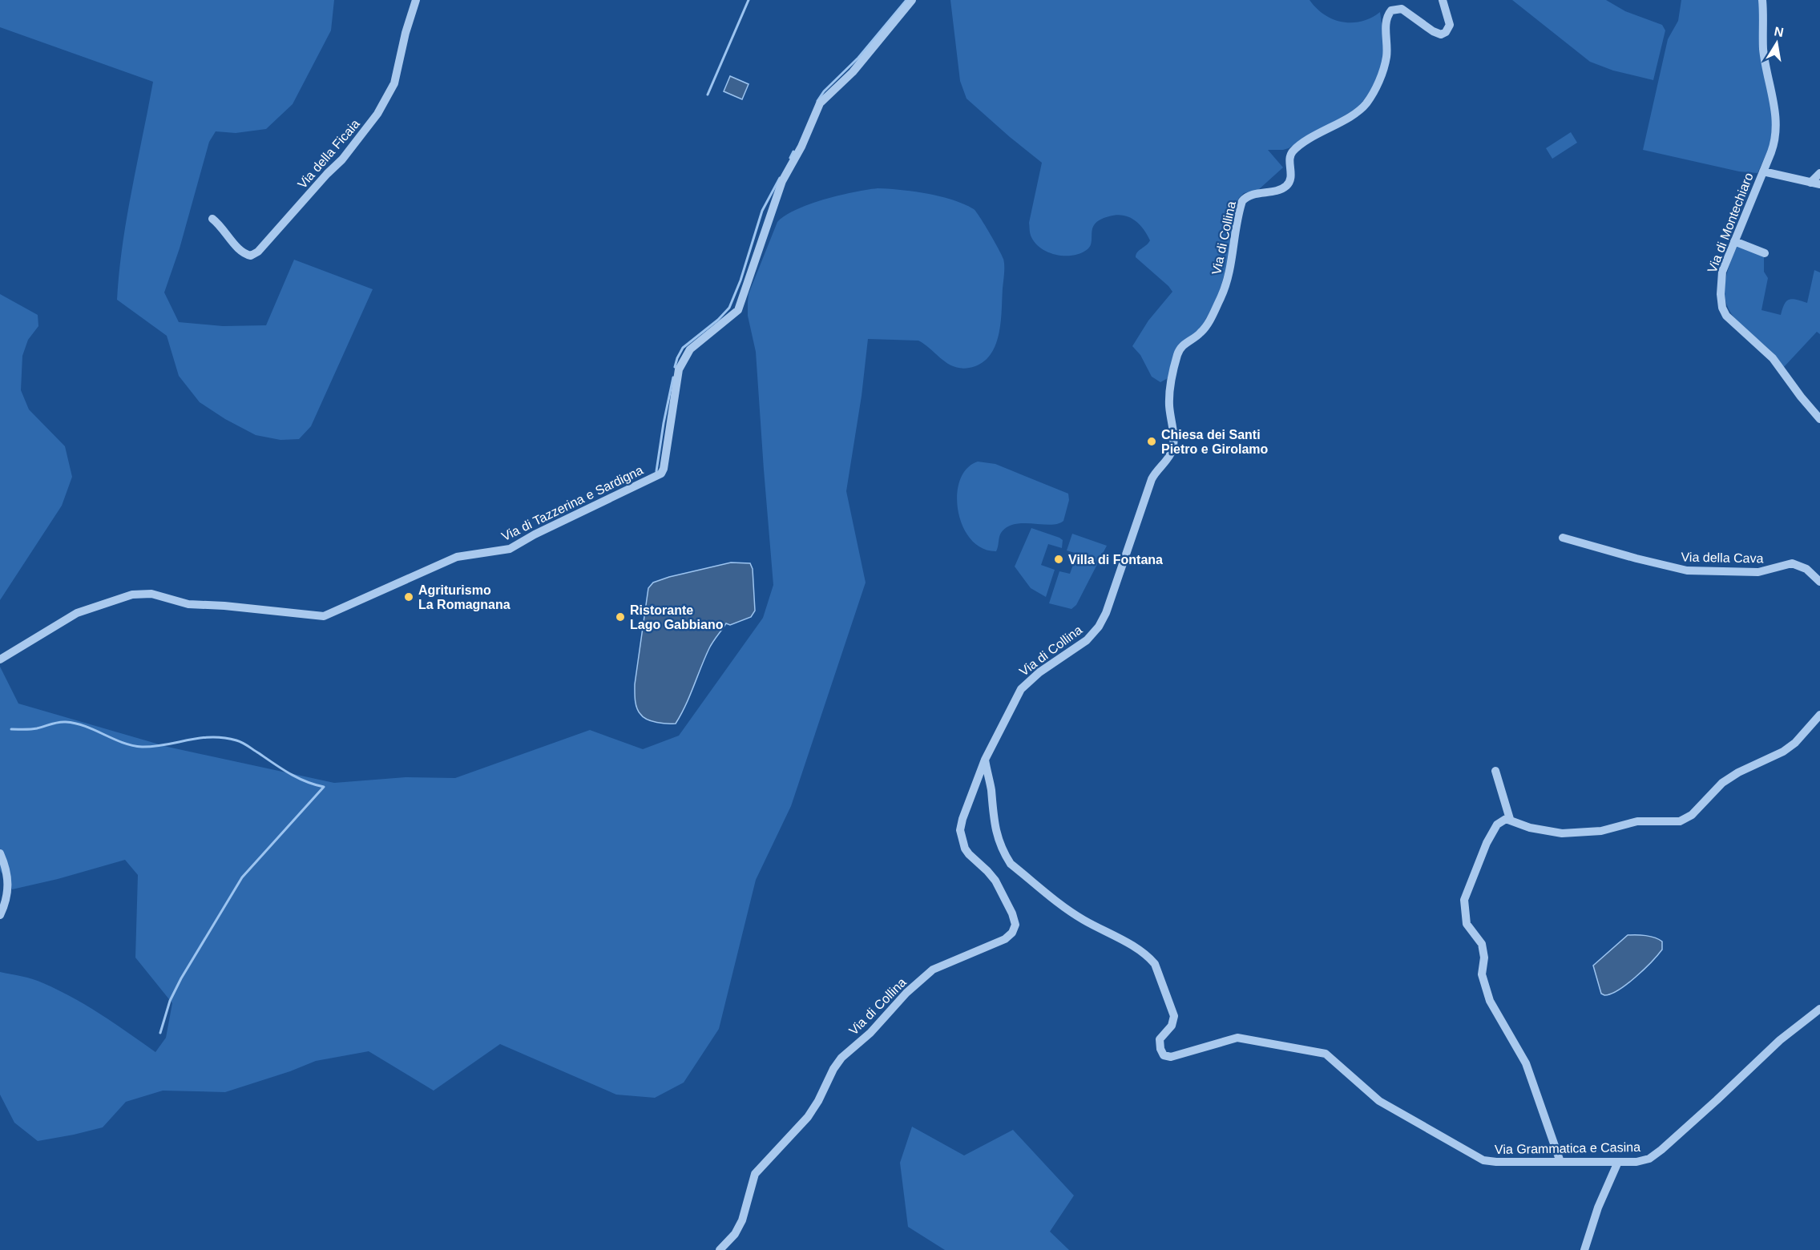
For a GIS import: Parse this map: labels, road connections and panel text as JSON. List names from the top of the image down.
{
  "streets": {
    "street": [
      "Via della Ficaia",
      "Via di Montechiaro",
      "Via di Collina",
      "Via di Tazzerina e Sardigna",
      "Via della Cava",
      "Via Grammatica e Casina"
    ]
  },
  "crossings": [
    ["Via di Collina", "Via Grammatica e Casina"]
  ],
  "places": [
    "Chiesa dei Santi Pietro e Girolamo",
    "Villa di Fontana",
    "Agriturismo La Romagnana",
    "Ristorante Lago Gabbiano"
  ],
  "north": "top"
}
